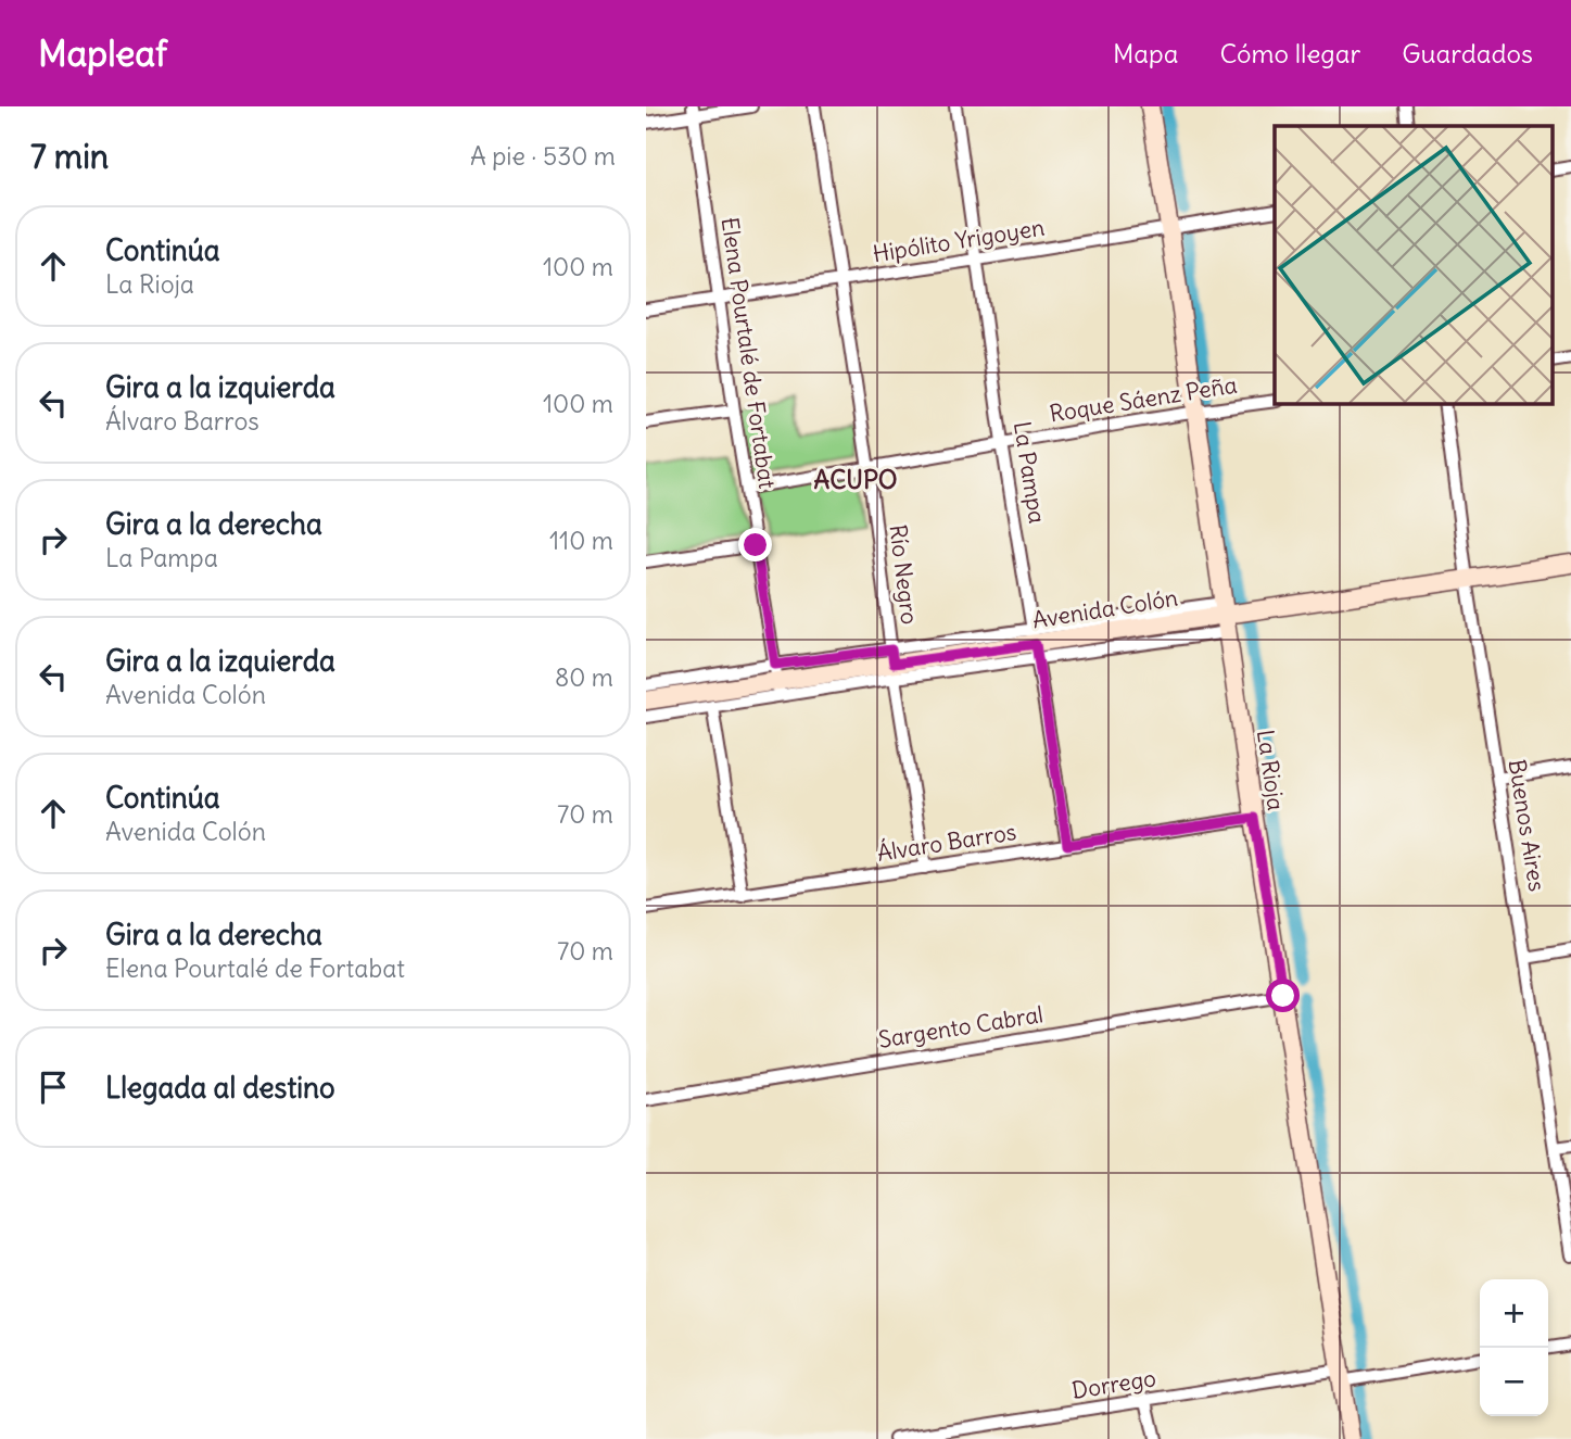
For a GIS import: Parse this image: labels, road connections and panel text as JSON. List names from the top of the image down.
{
  "streets": {
    "street": [
      "Hipólito Yrigoyen",
      "Elena Pourtalé de Fortabat",
      "Roque Sáenz Peña",
      "La Pampa",
      "Río Negro",
      "Avenida Colón",
      "La Rioja",
      "Buenos Aires",
      "Álvaro Barros",
      "Sargento Cabral",
      "Dorrego"
    ]
  },
  "crossings": [
    ["Hipólito Yrigoyen", "Elena Pourtalé de Fortabat"],
    ["Hipólito Yrigoyen", "La Pampa"],
    ["Hipólito Yrigoyen", "Río Negro"],
    ["Hipólito Yrigoyen", "La Rioja"],
    ["Elena Pourtalé de Fortabat", "Roque Sáenz Peña"],
    ["Elena Pourtalé de Fortabat", "Avenida Colón"],
    ["Roque Sáenz Peña", "La Pampa"],
    ["Roque Sáenz Peña", "Río Negro"],
    ["Roque Sáenz Peña", "La Rioja"],
    ["La Pampa", "Avenida Colón"],
    ["La Pampa", "Álvaro Barros"],
    ["Río Negro", "Avenida Colón"],
    ["Río Negro", "Álvaro Barros"],
    ["Avenida Colón", "La Rioja"],
    ["Avenida Colón", "Buenos Aires"],
    ["La Rioja", "Álvaro Barros"],
    ["La Rioja", "Sargento Cabral"],
    ["La Rioja", "Dorrego"]
  ],
  "districts": ["ACUPO"],
  "page": {
    "header": "Mapleaf",
    "nav": ["Mapa", "Cómo llegar", "Guardados"],
    "heading": ["7 min", "A pie · 530 m"],
    "list": [
      ["Continúa", "La Rioja", "100 m"],
      ["Gira a la izquierda", "Álvaro Barros", "100 m"],
      ["Gira a la derecha", "La Pampa", "110 m"],
      ["Gira a la izquierda", "Avenida Colón", "80 m"],
      ["Continúa", "Avenida Colón", "70 m"],
      ["Gira a la derecha", "Elena Pourtalé de Fortabat", "70 m"],
      "Llegada al destino"
    ],
    "map_buttons": ["+", "−"]
  }
}
